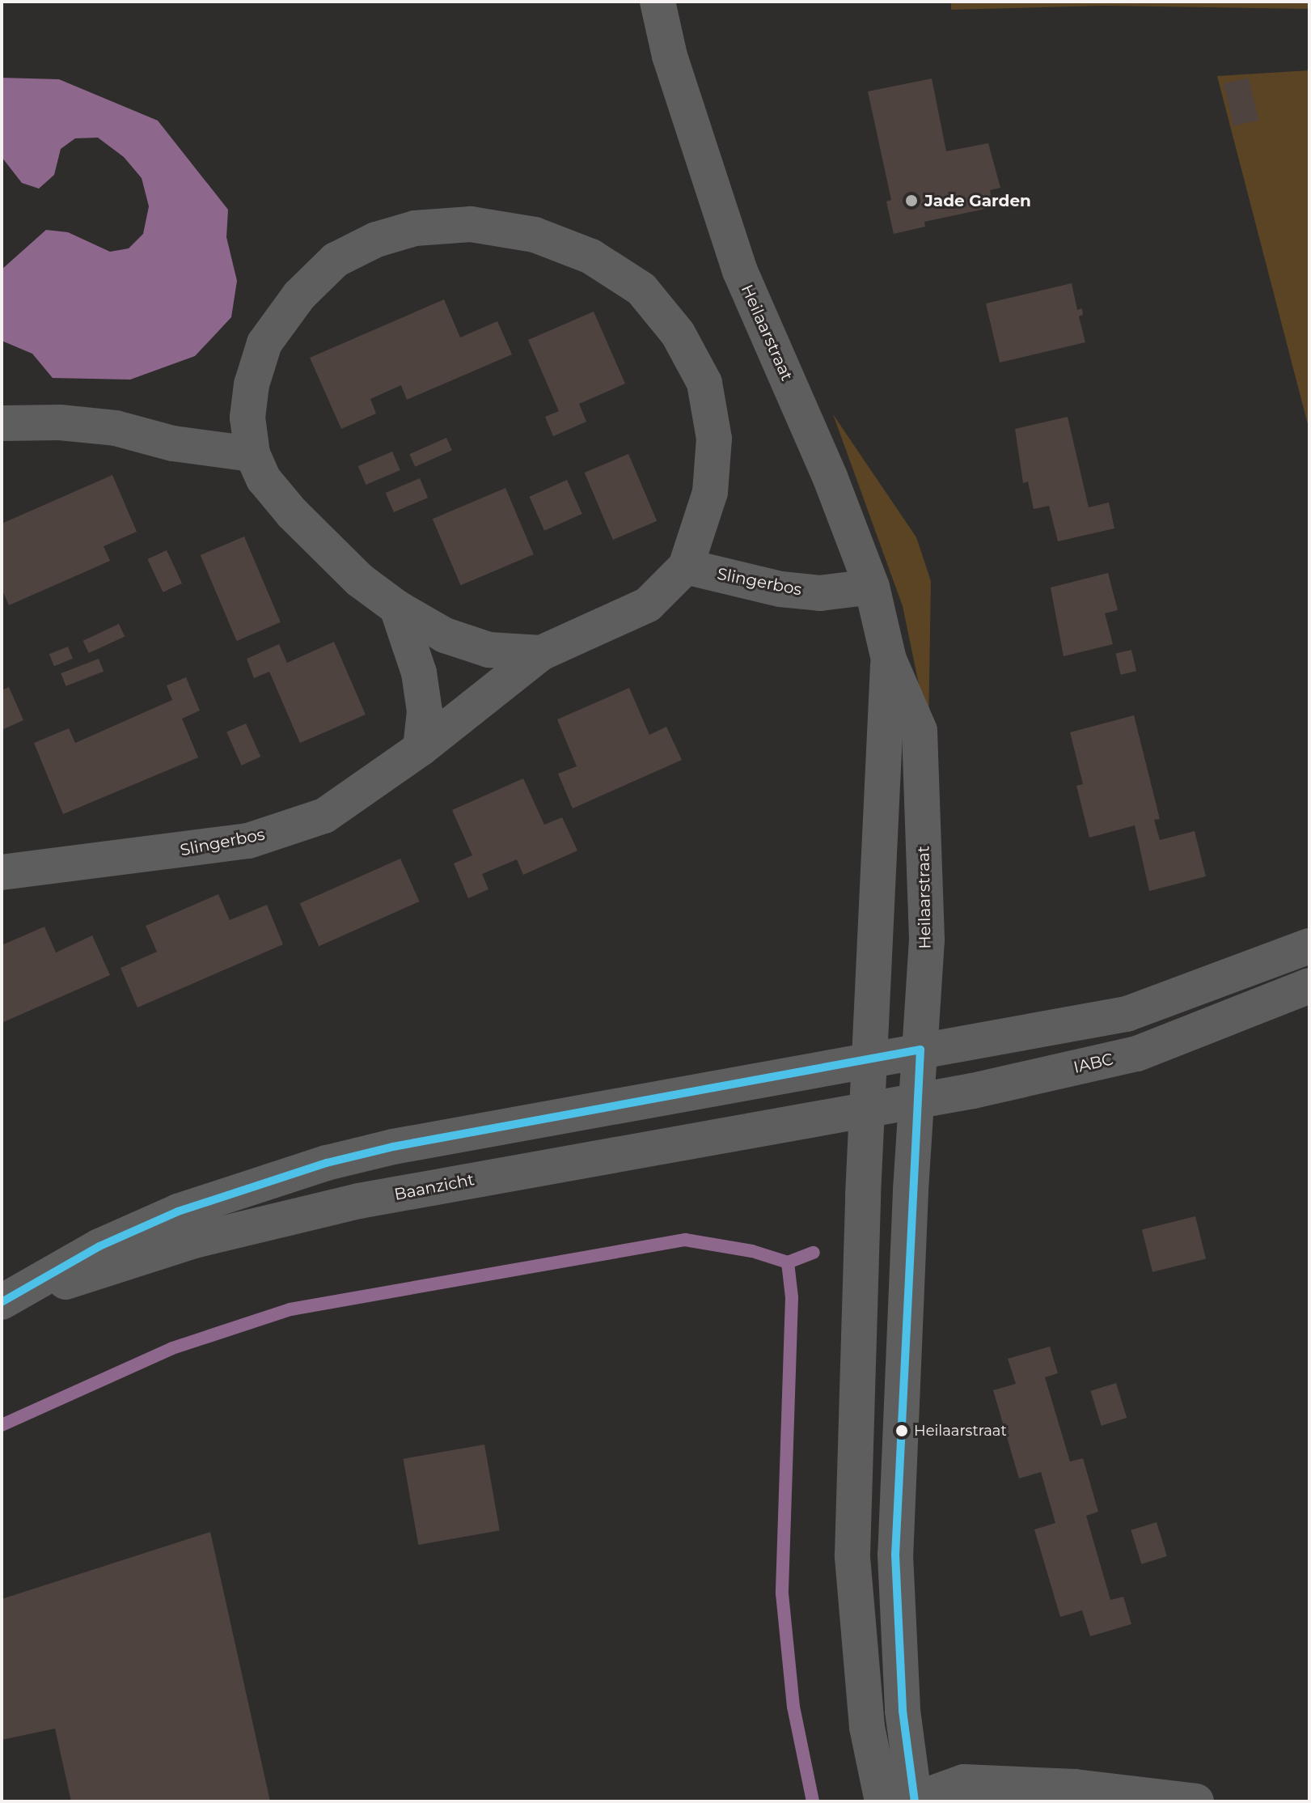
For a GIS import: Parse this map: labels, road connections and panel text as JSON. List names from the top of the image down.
{
  "streets": {
    "street": [
      "Heilaarstraat",
      "Slingerbos",
      "IABC",
      "Baanzicht"
    ]
  },
  "crossings": [
    ["Heilaarstraat", "Slingerbos"],
    ["Heilaarstraat", "IABC"],
    ["Heilaarstraat", "Baanzicht"],
    ["IABC", "Baanzicht"]
  ],
  "places": ["Jade Garden", "Heilaarstraat"]
}
